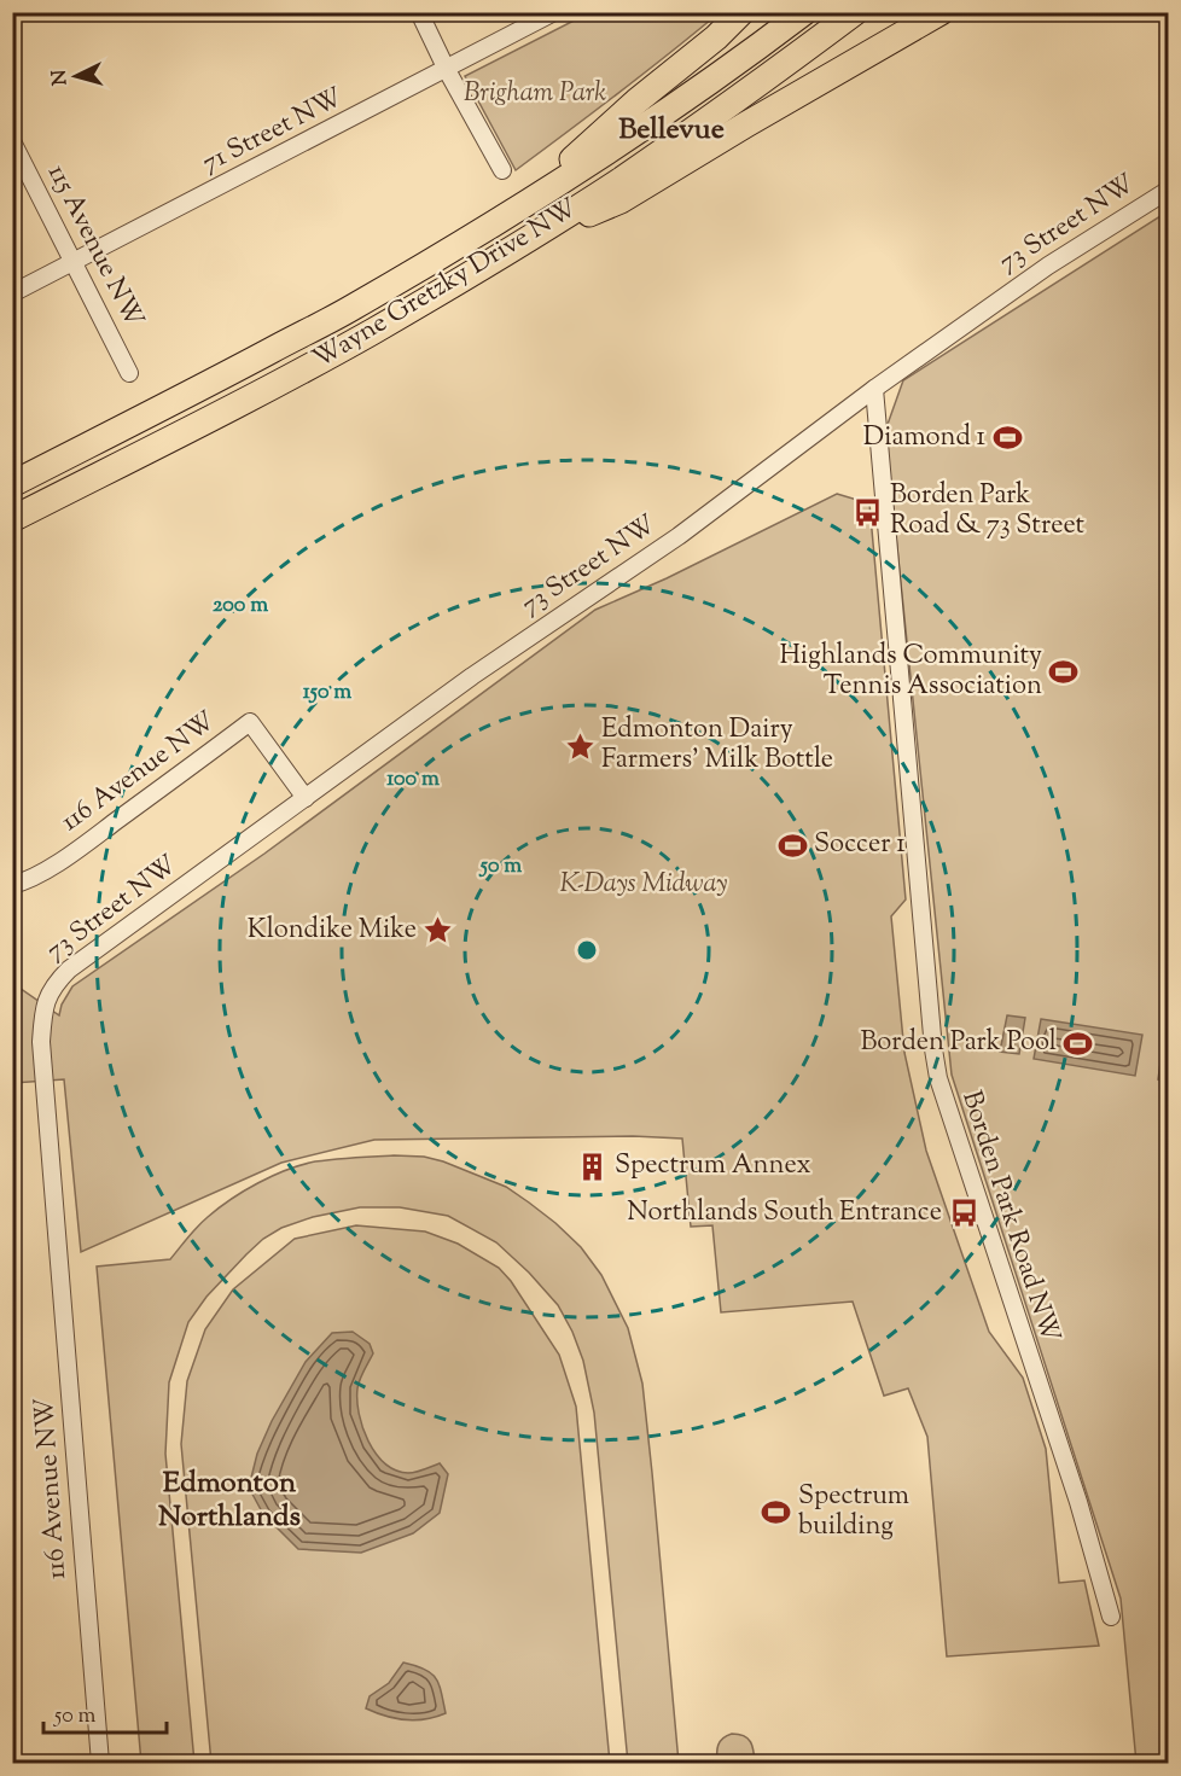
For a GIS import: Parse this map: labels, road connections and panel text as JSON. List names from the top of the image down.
{
  "streets": {
    "main road": ["Wayne Gretzky Drive NW"],
    "street": [
      "71 Street NW",
      "73 Street NW",
      "115 Avenue NW",
      "116 Avenue NW",
      "Borden Park Road NW"
    ]
  },
  "crossings": [
    ["71 Street NW", "115 Avenue NW"],
    ["73 Street NW", "116 Avenue NW"],
    ["73 Street NW", "Borden Park Road NW"]
  ],
  "districts": ["Bellevue", "Edmonton Northlands"],
  "parks": ["Brigham Park", "K-Days Midway"],
  "places": {
    "sports": [
      "Diamond 1",
      "Highlands Community Tennis Association",
      "Soccer 1",
      "Borden Park Pool",
      "Spectrum building"
    ],
    "bus stop": ["Borden Park Road & 73 Street", "Northlands South Entrance"],
    "place": ["Edmonton Dairy Farmers' Milk Bottle", "Klondike Mike"],
    "building": ["Spectrum Annex"]
  },
  "scale_bar": "50 m",
  "north": "left",
  "rings": [
    "200 m",
    "150 m",
    "100 m",
    "50 m"
  ]
}
